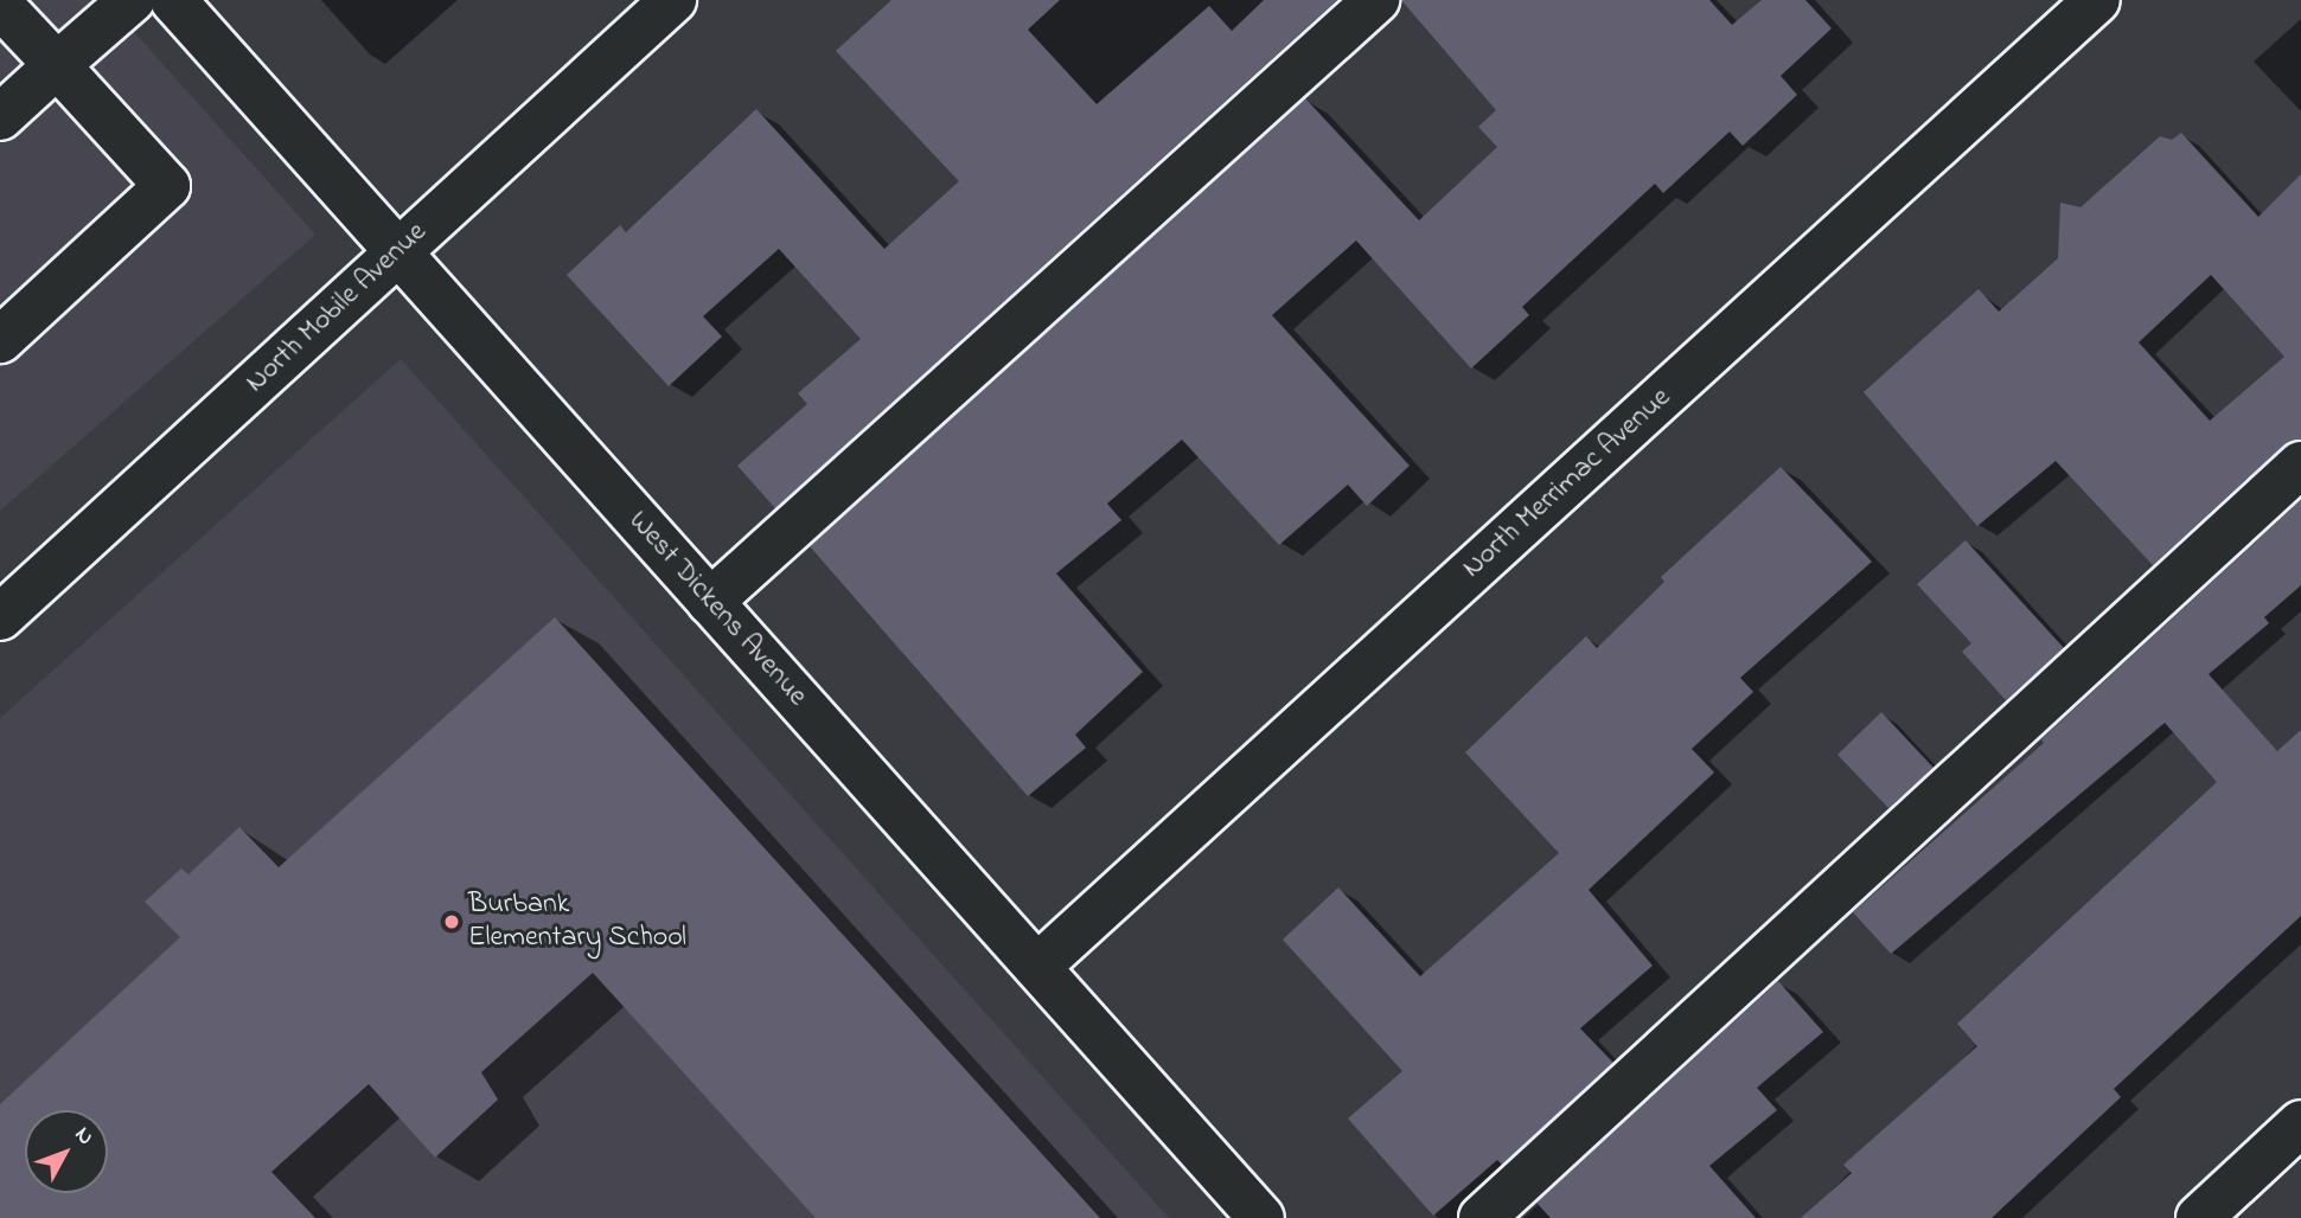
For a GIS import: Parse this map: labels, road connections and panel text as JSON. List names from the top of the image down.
{
  "streets": {
    "street": ["North Mobile Avenue", "North Merrimac Avenue", "West Dickens Avenue"]
  },
  "crossings": [
    ["North Mobile Avenue", "West Dickens Avenue"],
    ["North Merrimac Avenue", "West Dickens Avenue"]
  ],
  "places": ["Burbank Elementary School"],
  "north": "top right"
}
